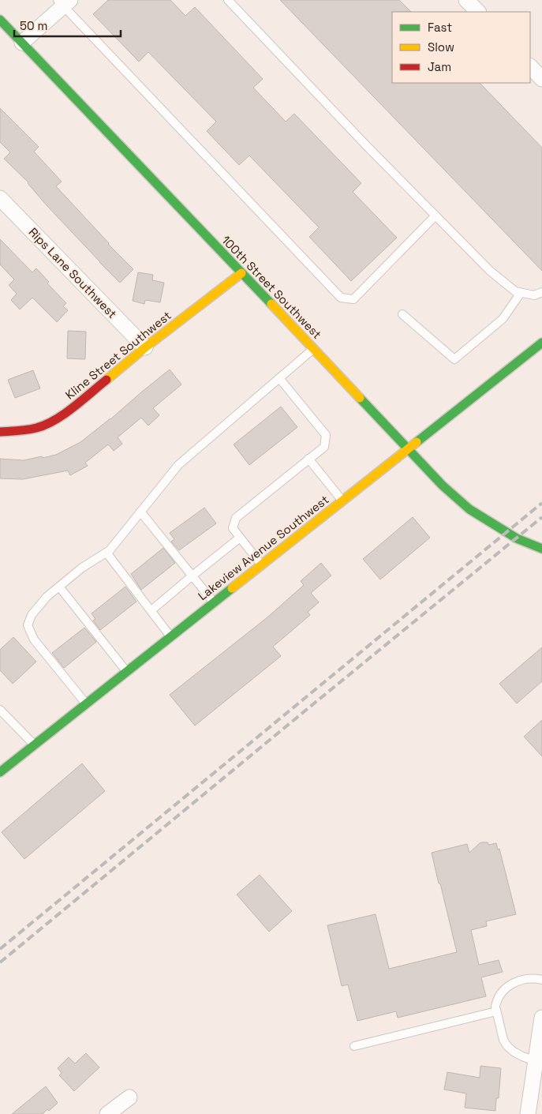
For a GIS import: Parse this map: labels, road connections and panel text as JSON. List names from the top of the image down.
{
  "streets": {
    "street": [
      "Rips Lane Southwest",
      "100th Street Southwest",
      "Kline Street Southwest",
      "Lakeview Avenue Southwest"
    ]
  },
  "crossings": [
    ["Rips Lane Southwest", "Kline Street Southwest"],
    ["100th Street Southwest", "Kline Street Southwest"],
    ["100th Street Southwest", "Lakeview Avenue Southwest"]
  ],
  "legend": ["Fast", "Slow", "Jam"],
  "scale_bar": "50 m"
}
